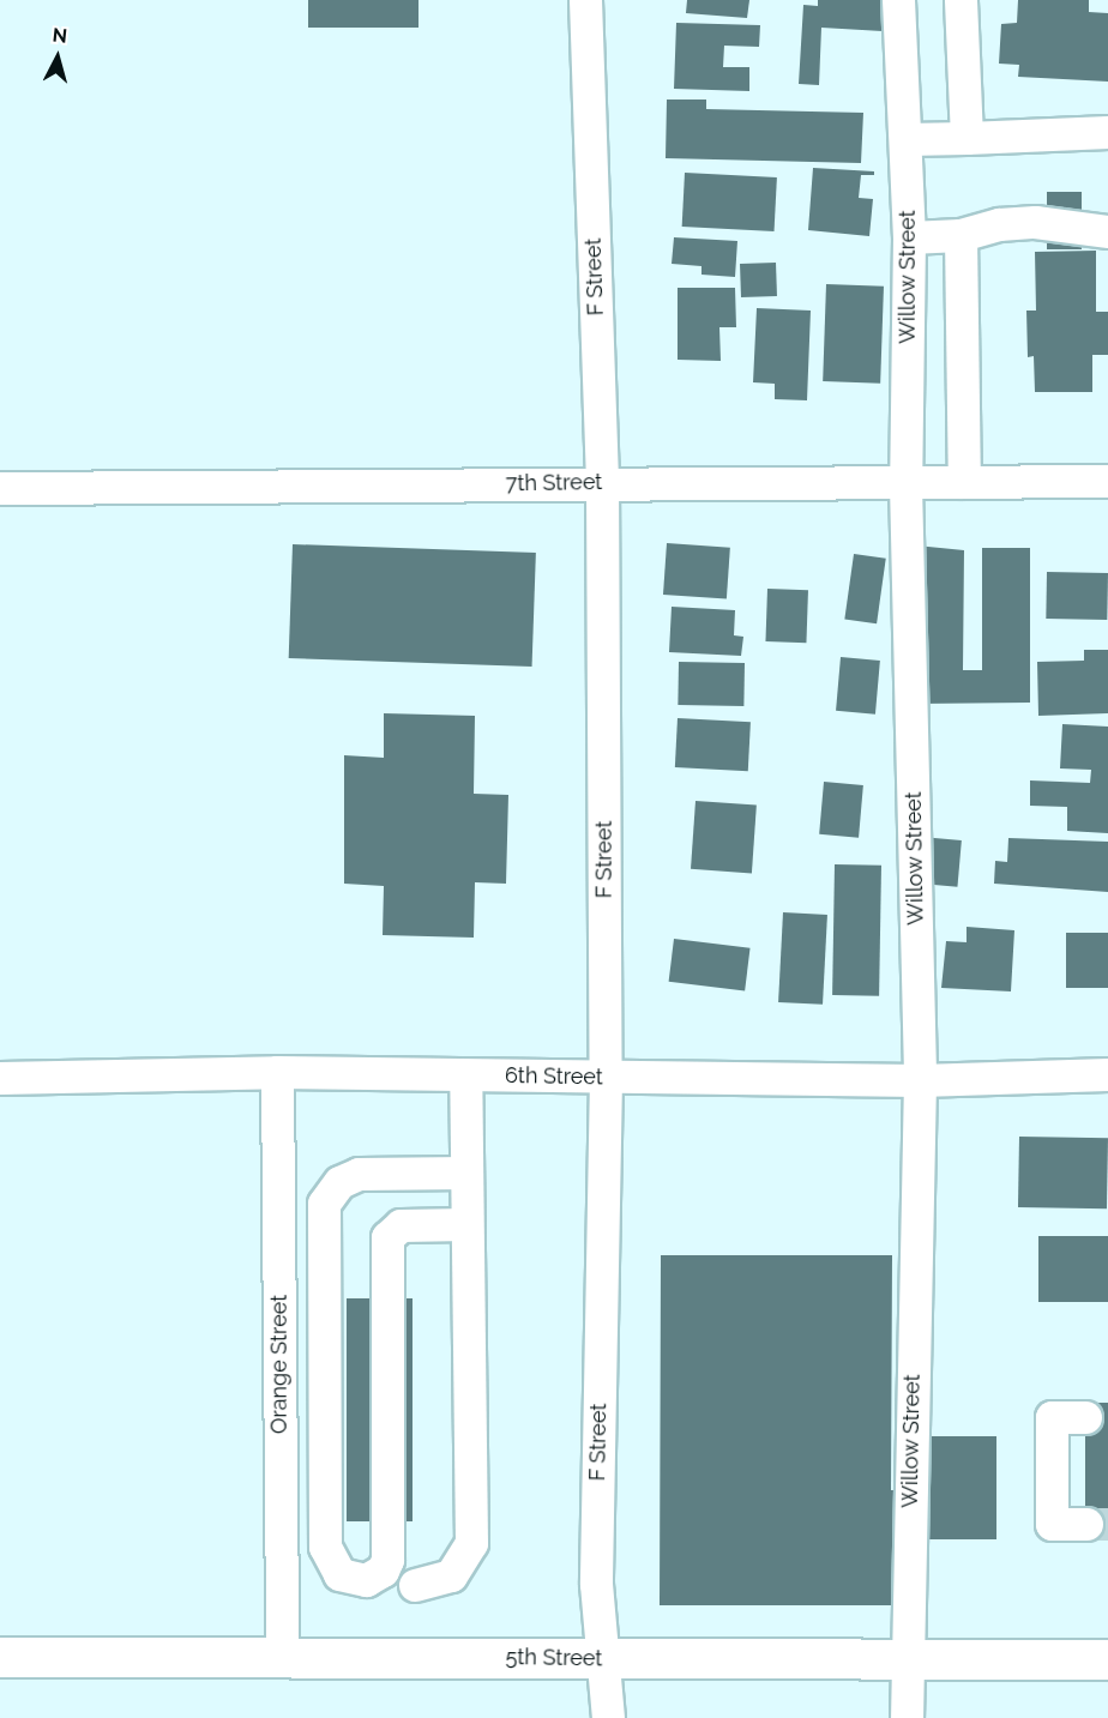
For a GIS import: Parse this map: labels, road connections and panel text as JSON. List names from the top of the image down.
{
  "streets": {
    "main road": ["5th Street"],
    "street": [
      "F Street",
      "Willow Street",
      "7th Street",
      "6th Street",
      "Orange Street"
    ]
  },
  "crossings": [
    ["F Street", "7th Street"],
    ["F Street", "6th Street"],
    ["F Street", "5th Street"],
    ["Willow Street", "7th Street"],
    ["Willow Street", "6th Street"],
    ["Willow Street", "5th Street"],
    ["6th Street", "Orange Street"],
    ["Orange Street", "5th Street"]
  ],
  "north": "top"
}
